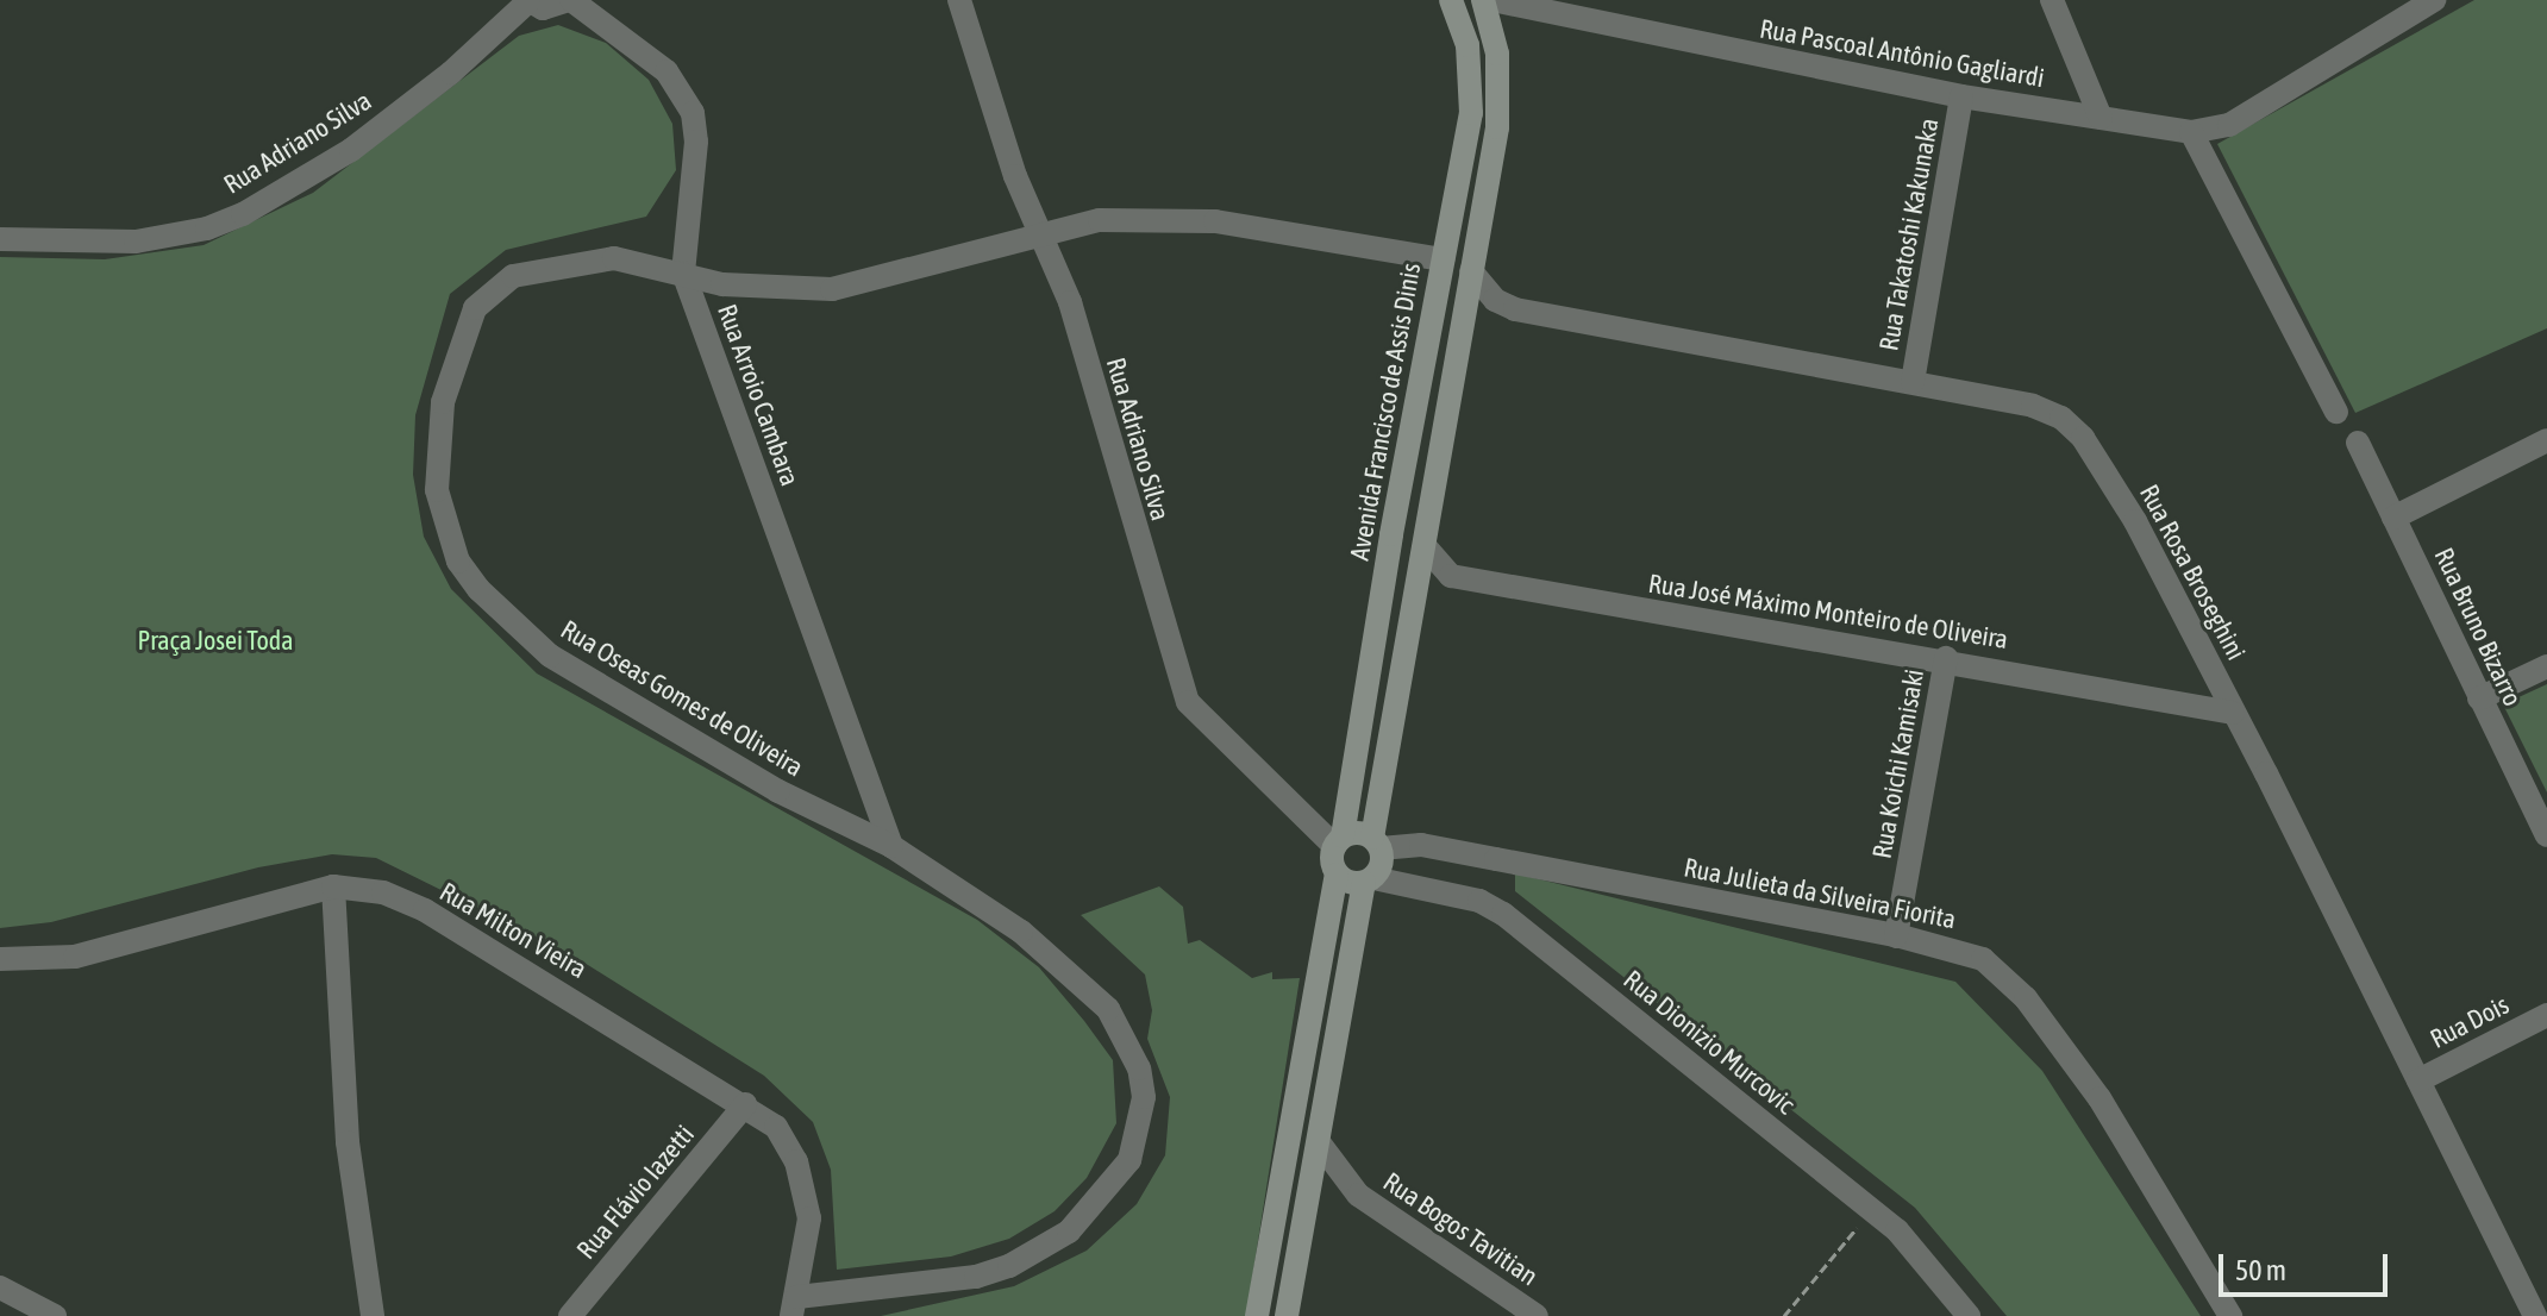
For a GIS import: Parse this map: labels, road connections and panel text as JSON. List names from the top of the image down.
{
  "streets": {
    "main road": ["Avenida Francisco de Assis Dinis"],
    "street": [
      "Rua Pascoal Antônio Gagliardi",
      "Rua Adriano Silva",
      "Rua Takatoshi Kakunaka",
      "Rua Arroio Cambara",
      "Rua Rosa Broseghini",
      "Rua José Máximo Monteiro de Oliveira",
      "Rua Bruno Bizarro",
      "Rua Oseas Gomes de Oliveira",
      "Rua Koichi Kamisaki",
      "Rua Julieta da Silveira Fiorita",
      "Rua Milton Vieira",
      "Rua Dois",
      "Rua Dionizio Murcovic",
      "Rua Flávio Iazetti",
      "Rua Bogos Tavitian"
    ]
  },
  "crossings": [
    ["Rua Pascoal Antônio Gagliardi", "Rua Takatoshi Kakunaka"],
    ["Rua Adriano Silva", "Avenida Francisco de Assis Dinis"],
    ["Rua Adriano Silva", "Rua Oseas Gomes de Oliveira"],
    ["Rua Takatoshi Kakunaka", "Rua Rosa Broseghini"],
    ["Rua Arroio Cambara", "Rua Oseas Gomes de Oliveira"],
    ["Avenida Francisco de Assis Dinis", "Rua Oseas Gomes de Oliveira"],
    ["Rua Rosa Broseghini", "Rua José Máximo Monteiro de Oliveira"],
    ["Rua Rosa Broseghini", "Rua Dois"],
    ["Rua José Máximo Monteiro de Oliveira", "Rua Koichi Kamisaki"],
    ["Rua Oseas Gomes de Oliveira", "Rua Milton Vieira"],
    ["Rua Koichi Kamisaki", "Rua Julieta da Silveira Fiorita"],
    ["Rua Milton Vieira", "Rua Flávio Iazetti"]
  ],
  "parks": ["Praça Josei Toda"],
  "scale_bar": "50 m"
}
